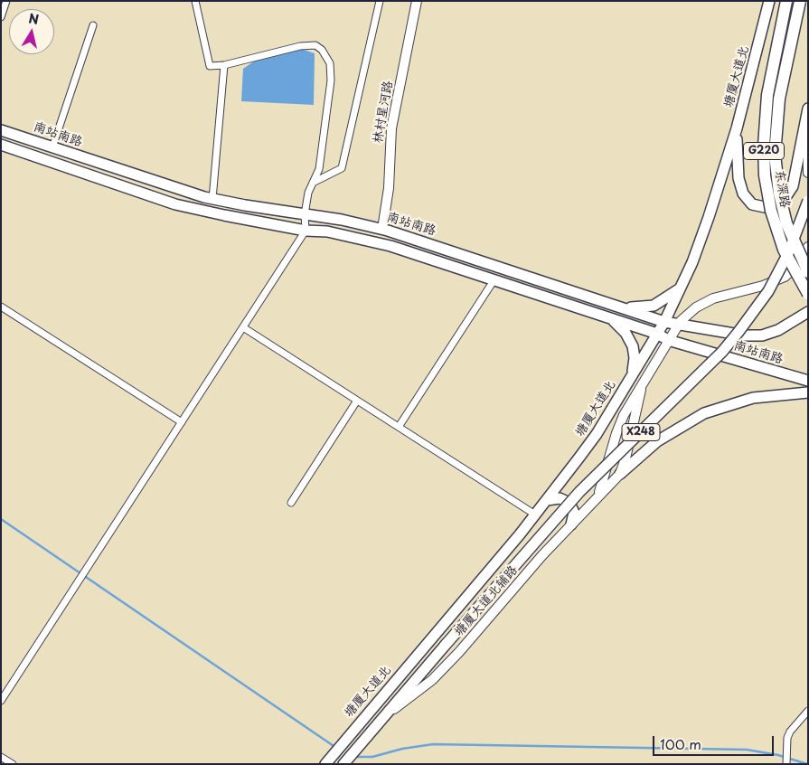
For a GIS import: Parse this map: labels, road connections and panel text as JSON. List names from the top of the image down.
{
  "streets": {
    "highway": ["G220", "东深路"],
    "main road": [
      "塘厦大道北",
      "林村星河路",
      "南站南路",
      "X248",
      "塘厦大道北辅路"
    ]
  },
  "crossings": [
    ["塘厦大道北", "南站南路"],
    ["林村星河路", "南站南路"],
    ["南站南路", "塘厦大道北辅路"],
    ["X248", "塘厦大道北辅路"]
  ],
  "scale_bar": "100 m",
  "north": "top"
}
